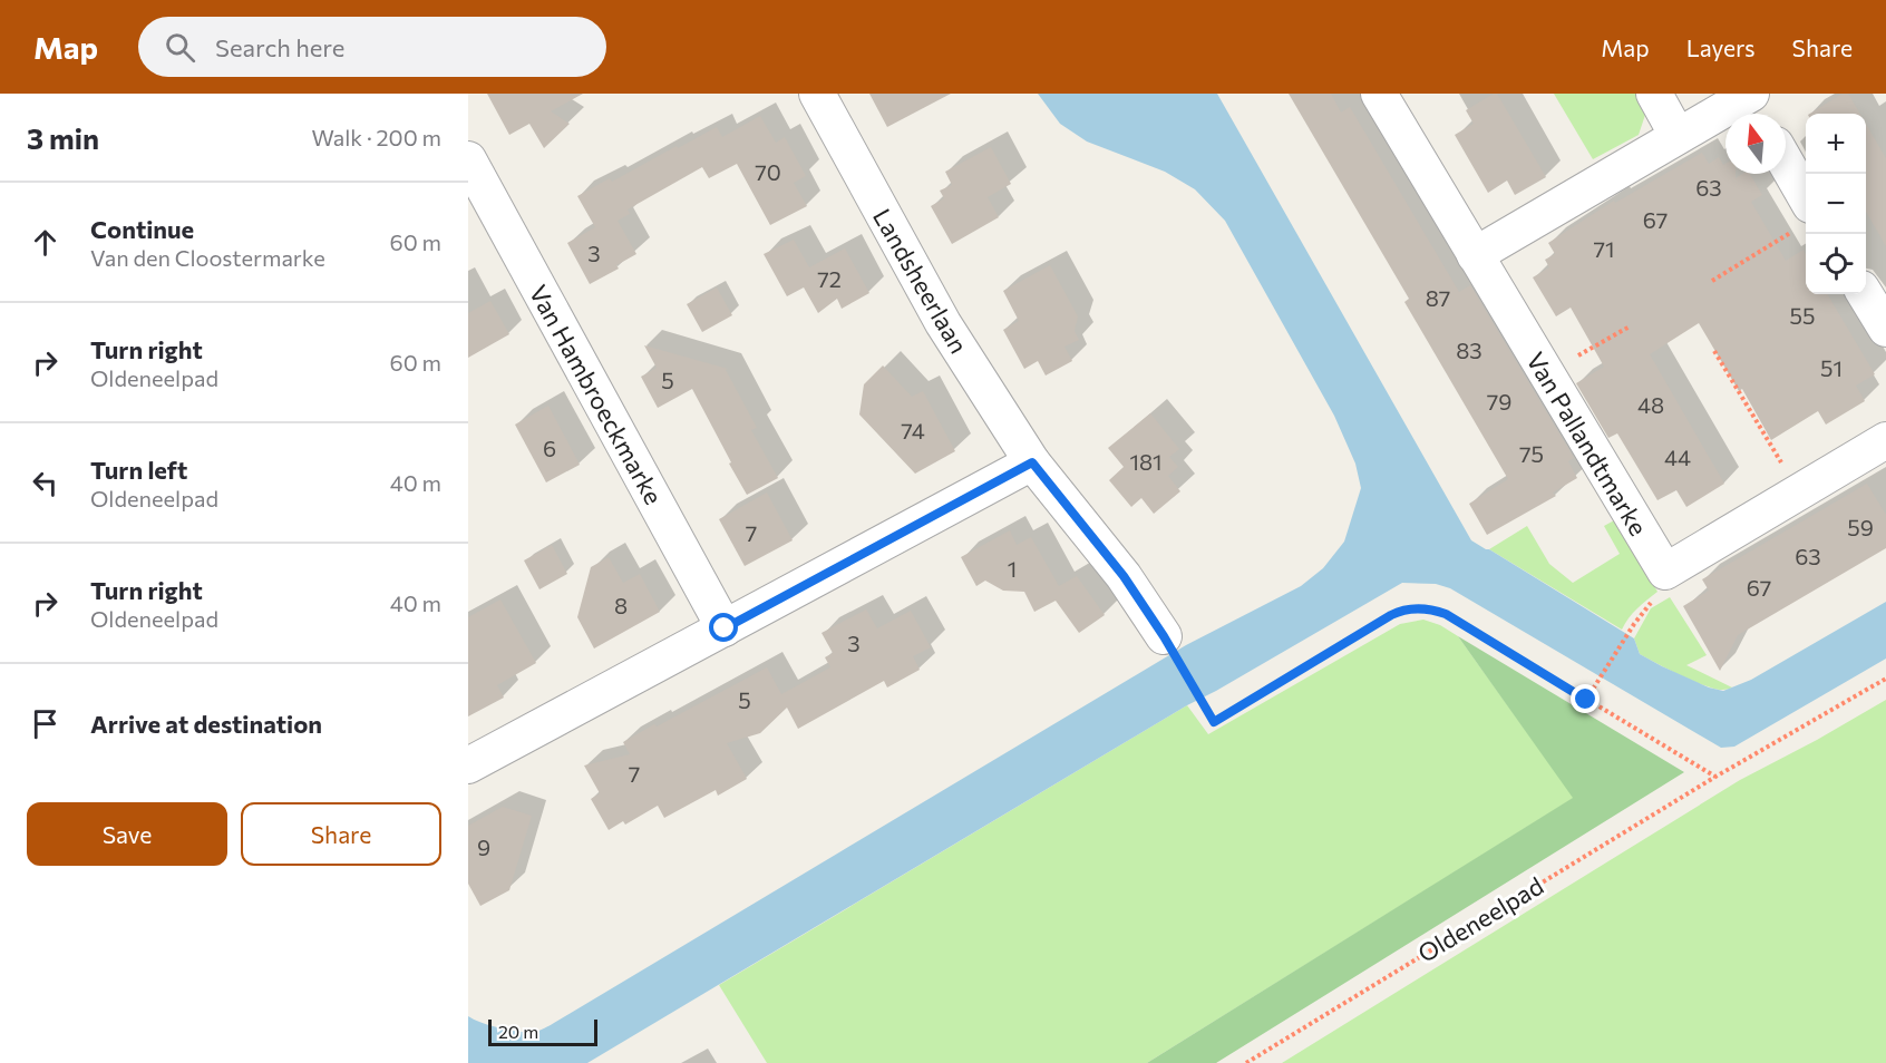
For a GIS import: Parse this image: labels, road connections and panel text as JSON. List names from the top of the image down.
{
  "streets": {
    "street": ["Landsheerlaan", "Van Hambroeckmarke", "Van Pallandtmarke"],
    "path": ["Oldeneelpad"]
  },
  "house_numbers": [
    "70",
    "63",
    "67",
    "71",
    "3",
    "72",
    "87",
    "55",
    "83",
    "51",
    "5",
    "79",
    "48",
    "74",
    "6",
    "75",
    "44",
    "181",
    "59",
    "7",
    "63",
    "1",
    "67",
    "8",
    "3",
    "5",
    "7",
    "9"
  ],
  "scale_bar": "20 m",
  "north": "top",
  "page": {
    "header": "Map",
    "search": "Search here",
    "nav": ["Map", "Layers", "Share"],
    "heading": ["3 min", "Walk · 200 m"],
    "map_buttons": ["+", "−"],
    "list": [
      ["Continue", "Van den Cloostermarke", "60 m"],
      ["Turn right", "Oldeneelpad", "60 m"],
      ["Turn left", "Oldeneelpad", "40 m"],
      ["Turn right", "Oldeneelpad", "40 m"],
      "Arrive at destination"
    ],
    "buttons": ["Save", "Share"],
    "scale": "20 m"
  }
}
